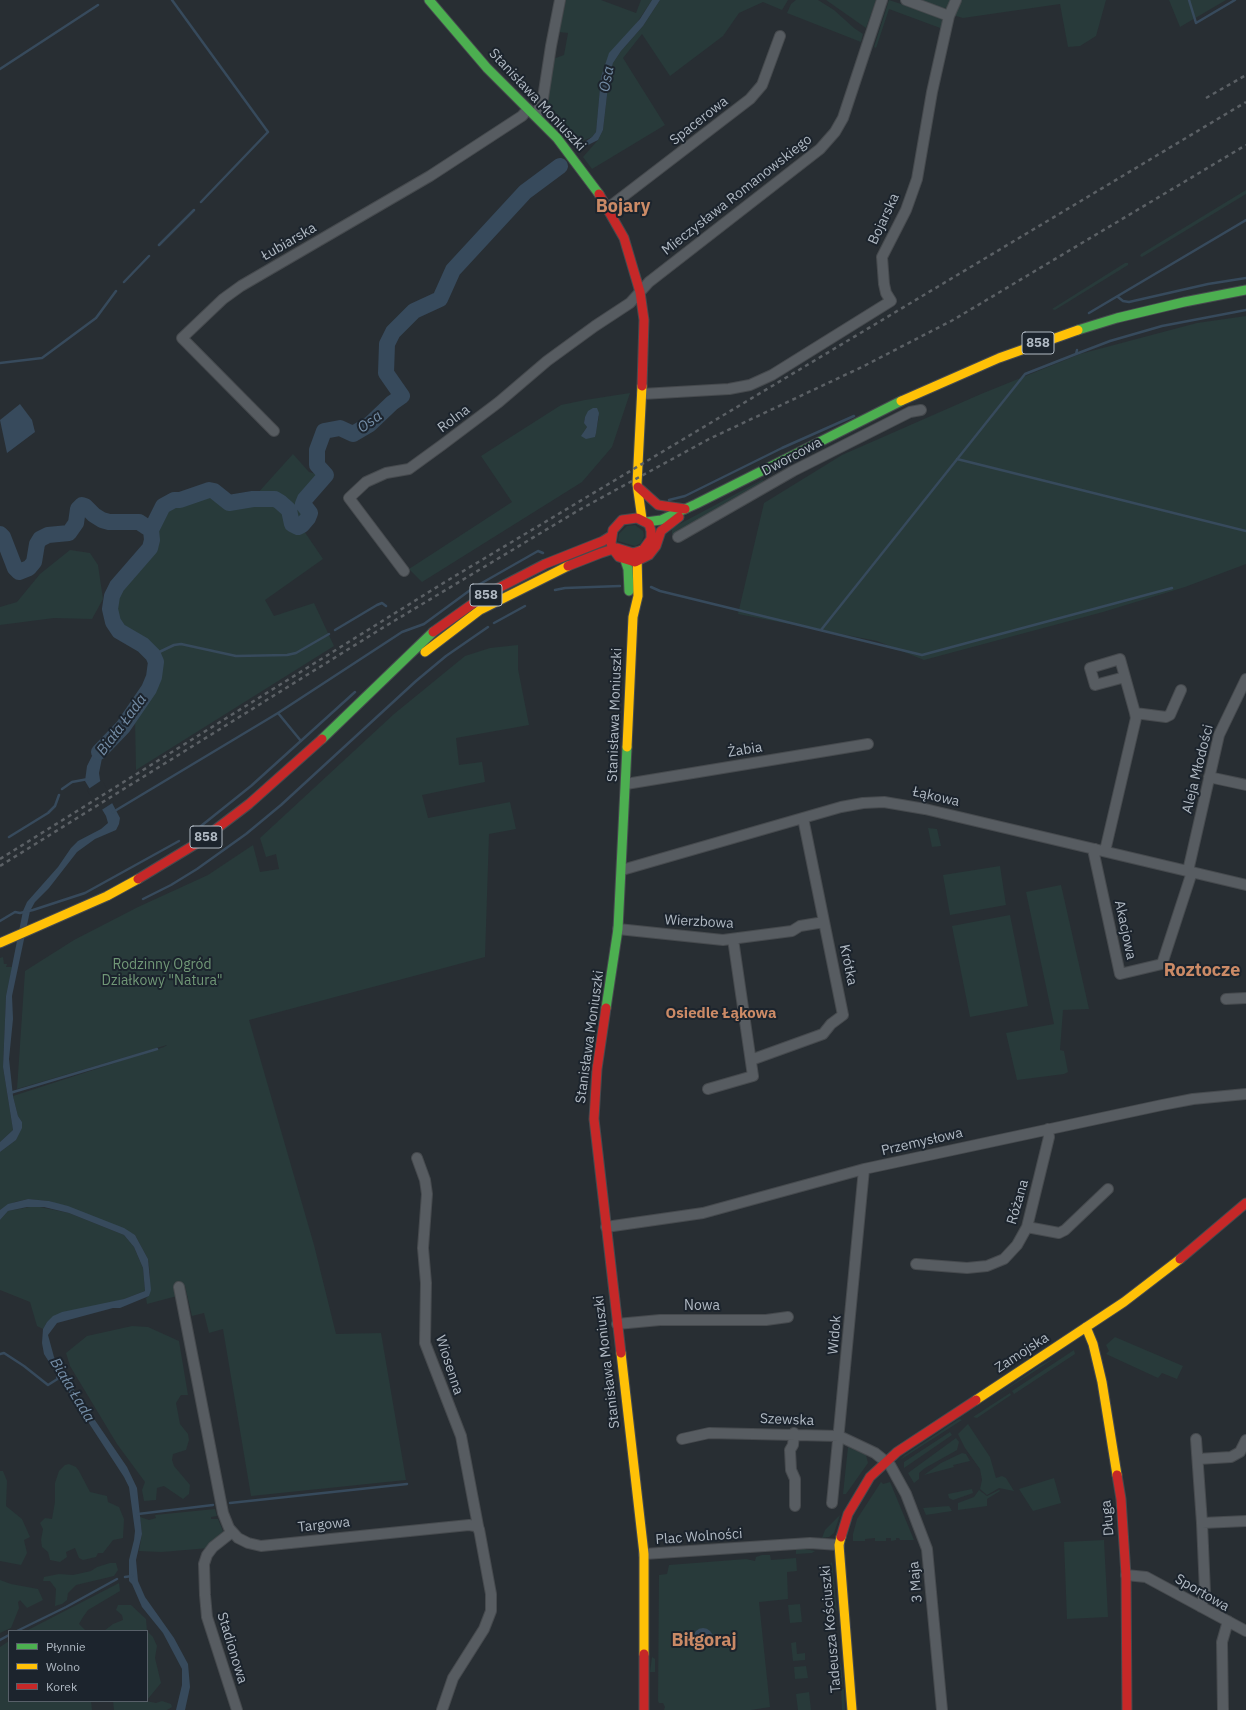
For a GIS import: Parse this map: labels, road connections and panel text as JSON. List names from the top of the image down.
{
  "streets": {
    "street": [
      "Stanisława Moniuszki",
      "Spacerowa",
      "Mieczysława Romanowskiego",
      "Bojarska",
      "Łubiarska",
      "858",
      "Rolna",
      "Dworcowa",
      "Żabia",
      "Aleja Młodości",
      "Łąkowa",
      "Wierzbowa",
      "Akacjowa",
      "Krótka",
      "Przemysłowa",
      "Różana",
      "Nowa",
      "Widok",
      "Zamojska",
      "Wiosenna",
      "Szewska",
      "Długa",
      "Targowa",
      "Plac Wolności",
      "3 Maja",
      "Sportowa",
      "Tadeusza Kościuszki",
      "Stadionowa"
    ]
  },
  "crossings": [
    ["Stanisława Moniuszki", "Spacerowa"],
    ["Stanisława Moniuszki", "Mieczysława Romanowskiego"],
    ["Stanisława Moniuszki", "Bojarska"],
    ["Stanisława Moniuszki", "Łubiarska"],
    ["Stanisława Moniuszki", "858"],
    ["Stanisława Moniuszki", "Rolna"],
    ["Stanisława Moniuszki", "Żabia"],
    ["Stanisława Moniuszki", "Łąkowa"],
    ["Stanisława Moniuszki", "Wierzbowa"],
    ["Stanisława Moniuszki", "Przemysłowa"],
    ["Stanisława Moniuszki", "Nowa"],
    ["Stanisława Moniuszki", "Plac Wolności"],
    ["Mieczysława Romanowskiego", "Rolna"],
    ["Aleja Młodości", "Łąkowa"],
    ["Aleja Młodości", "Akacjowa"],
    ["Łąkowa", "Akacjowa"],
    ["Łąkowa", "Krótka"],
    ["Wierzbowa", "Krótka"],
    ["Przemysłowa", "Różana"],
    ["Przemysłowa", "Widok"],
    ["Widok", "Szewska"],
    ["Zamojska", "Szewska"],
    ["Zamojska", "Długa"],
    ["Zamojska", "Plac Wolności"],
    ["Zamojska", "3 Maja"],
    ["Zamojska", "Tadeusza Kościuszki"],
    ["Wiosenna", "Targowa"],
    ["Szewska", "3 Maja"],
    ["Długa", "Sportowa"],
    ["Targowa", "Stadionowa"],
    ["Plac Wolności", "Tadeusza Kościuszki"]
  ],
  "districts": [
    "Bojary",
    "Roztocze",
    "Osiedle Łąkowa",
    "Biłgoraj"
  ],
  "water": ["Osa", "Biała Łada"],
  "parks": ["Rodzinny Ogród Działkowy \"Natura\""],
  "legend": ["Płynnie", "Wolno", "Korek"]
}
